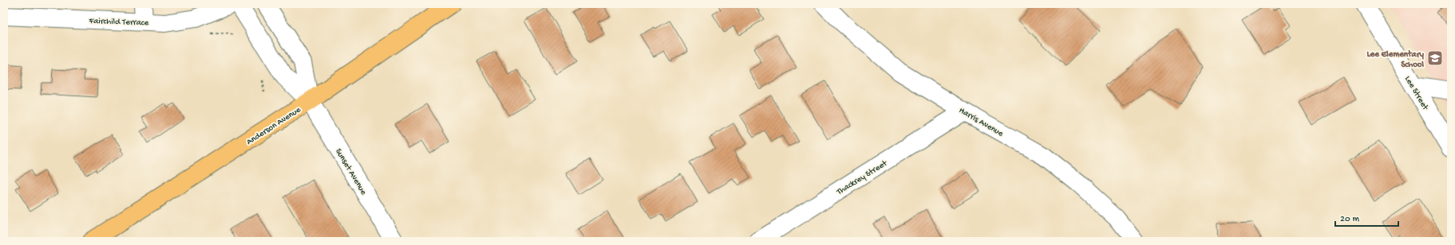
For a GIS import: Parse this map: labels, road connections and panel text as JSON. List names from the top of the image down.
{
  "streets": {
    "main road": ["Anderson Avenue"],
    "street": [
      "Fairchild Terrace",
      "Lee Street",
      "Harris Avenue",
      "Sunset Avenue",
      "Thackrey Street"
    ]
  },
  "crossings": [
    ["Harris Avenue", "Thackrey Street"],
    ["Anderson Avenue", "Sunset Avenue"]
  ],
  "places": {
    "school or university": ["Lee Elementary School"]
  },
  "scale_bar": "20 m"
}
